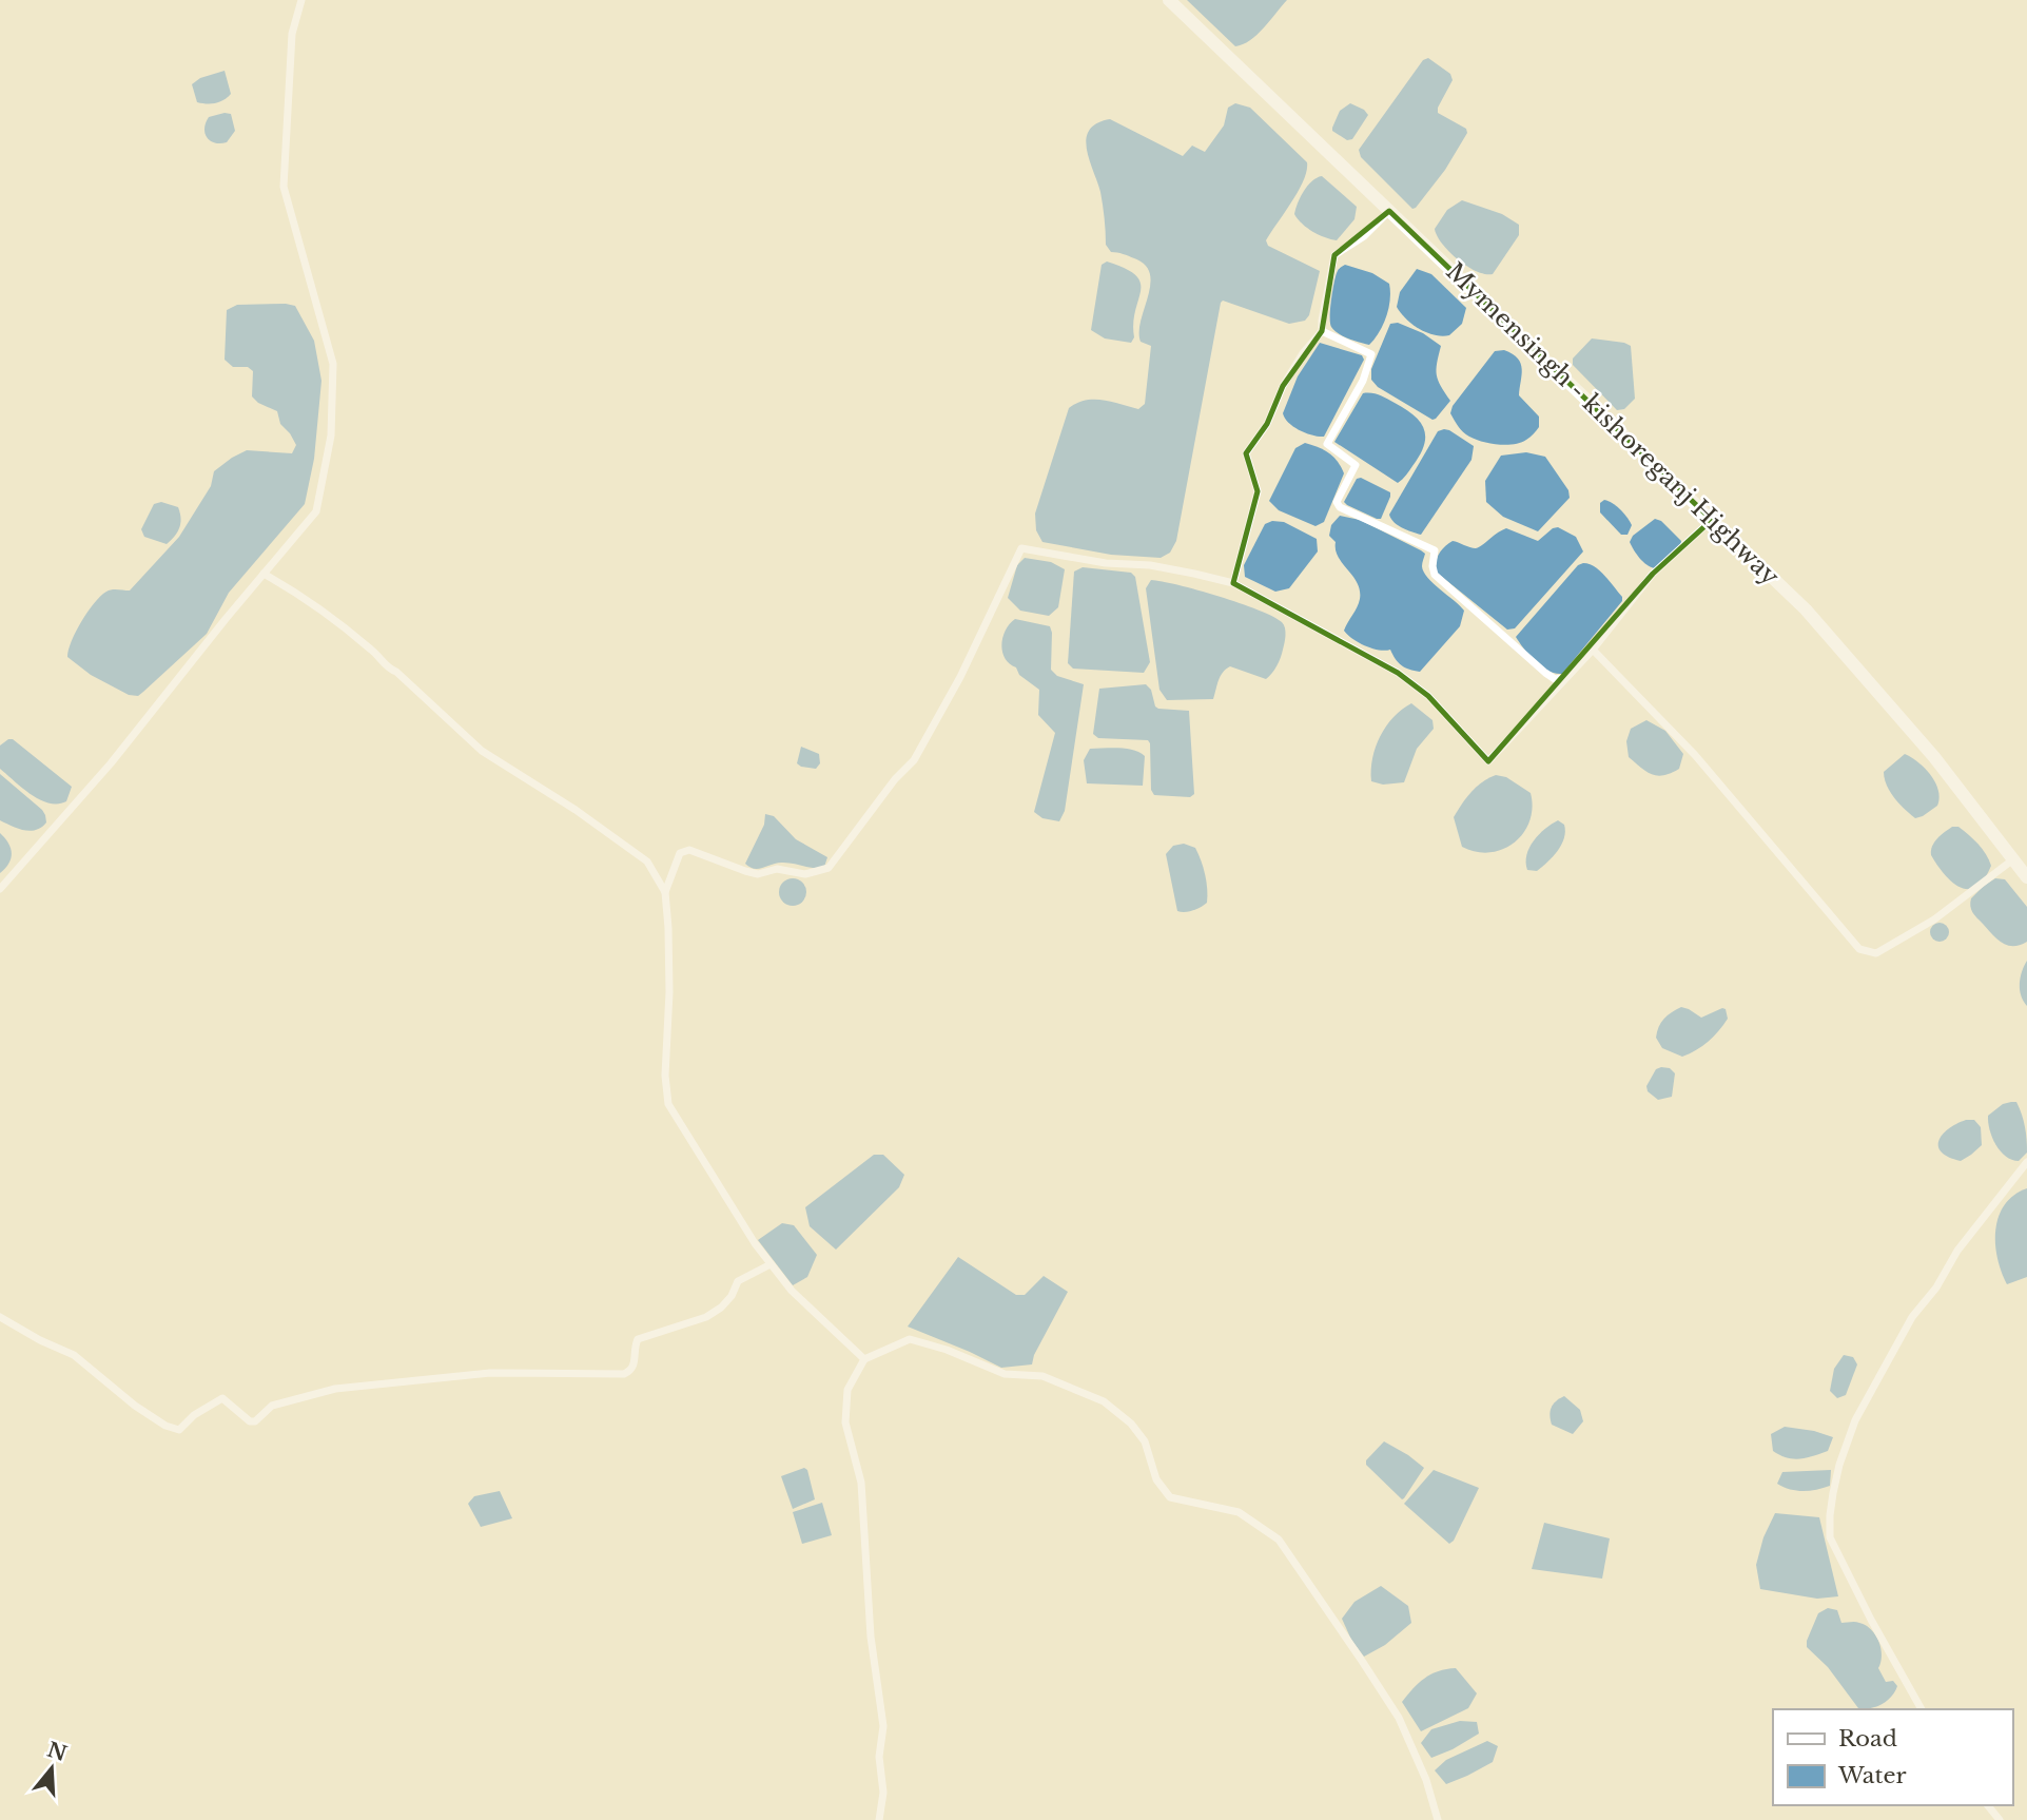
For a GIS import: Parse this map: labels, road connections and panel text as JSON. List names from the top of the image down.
{
  "streets": {
    "main road": ["Mymensingh - kishoreganj Highway"]
  },
  "legend": ["Road", "Water"],
  "north": "top"
}
